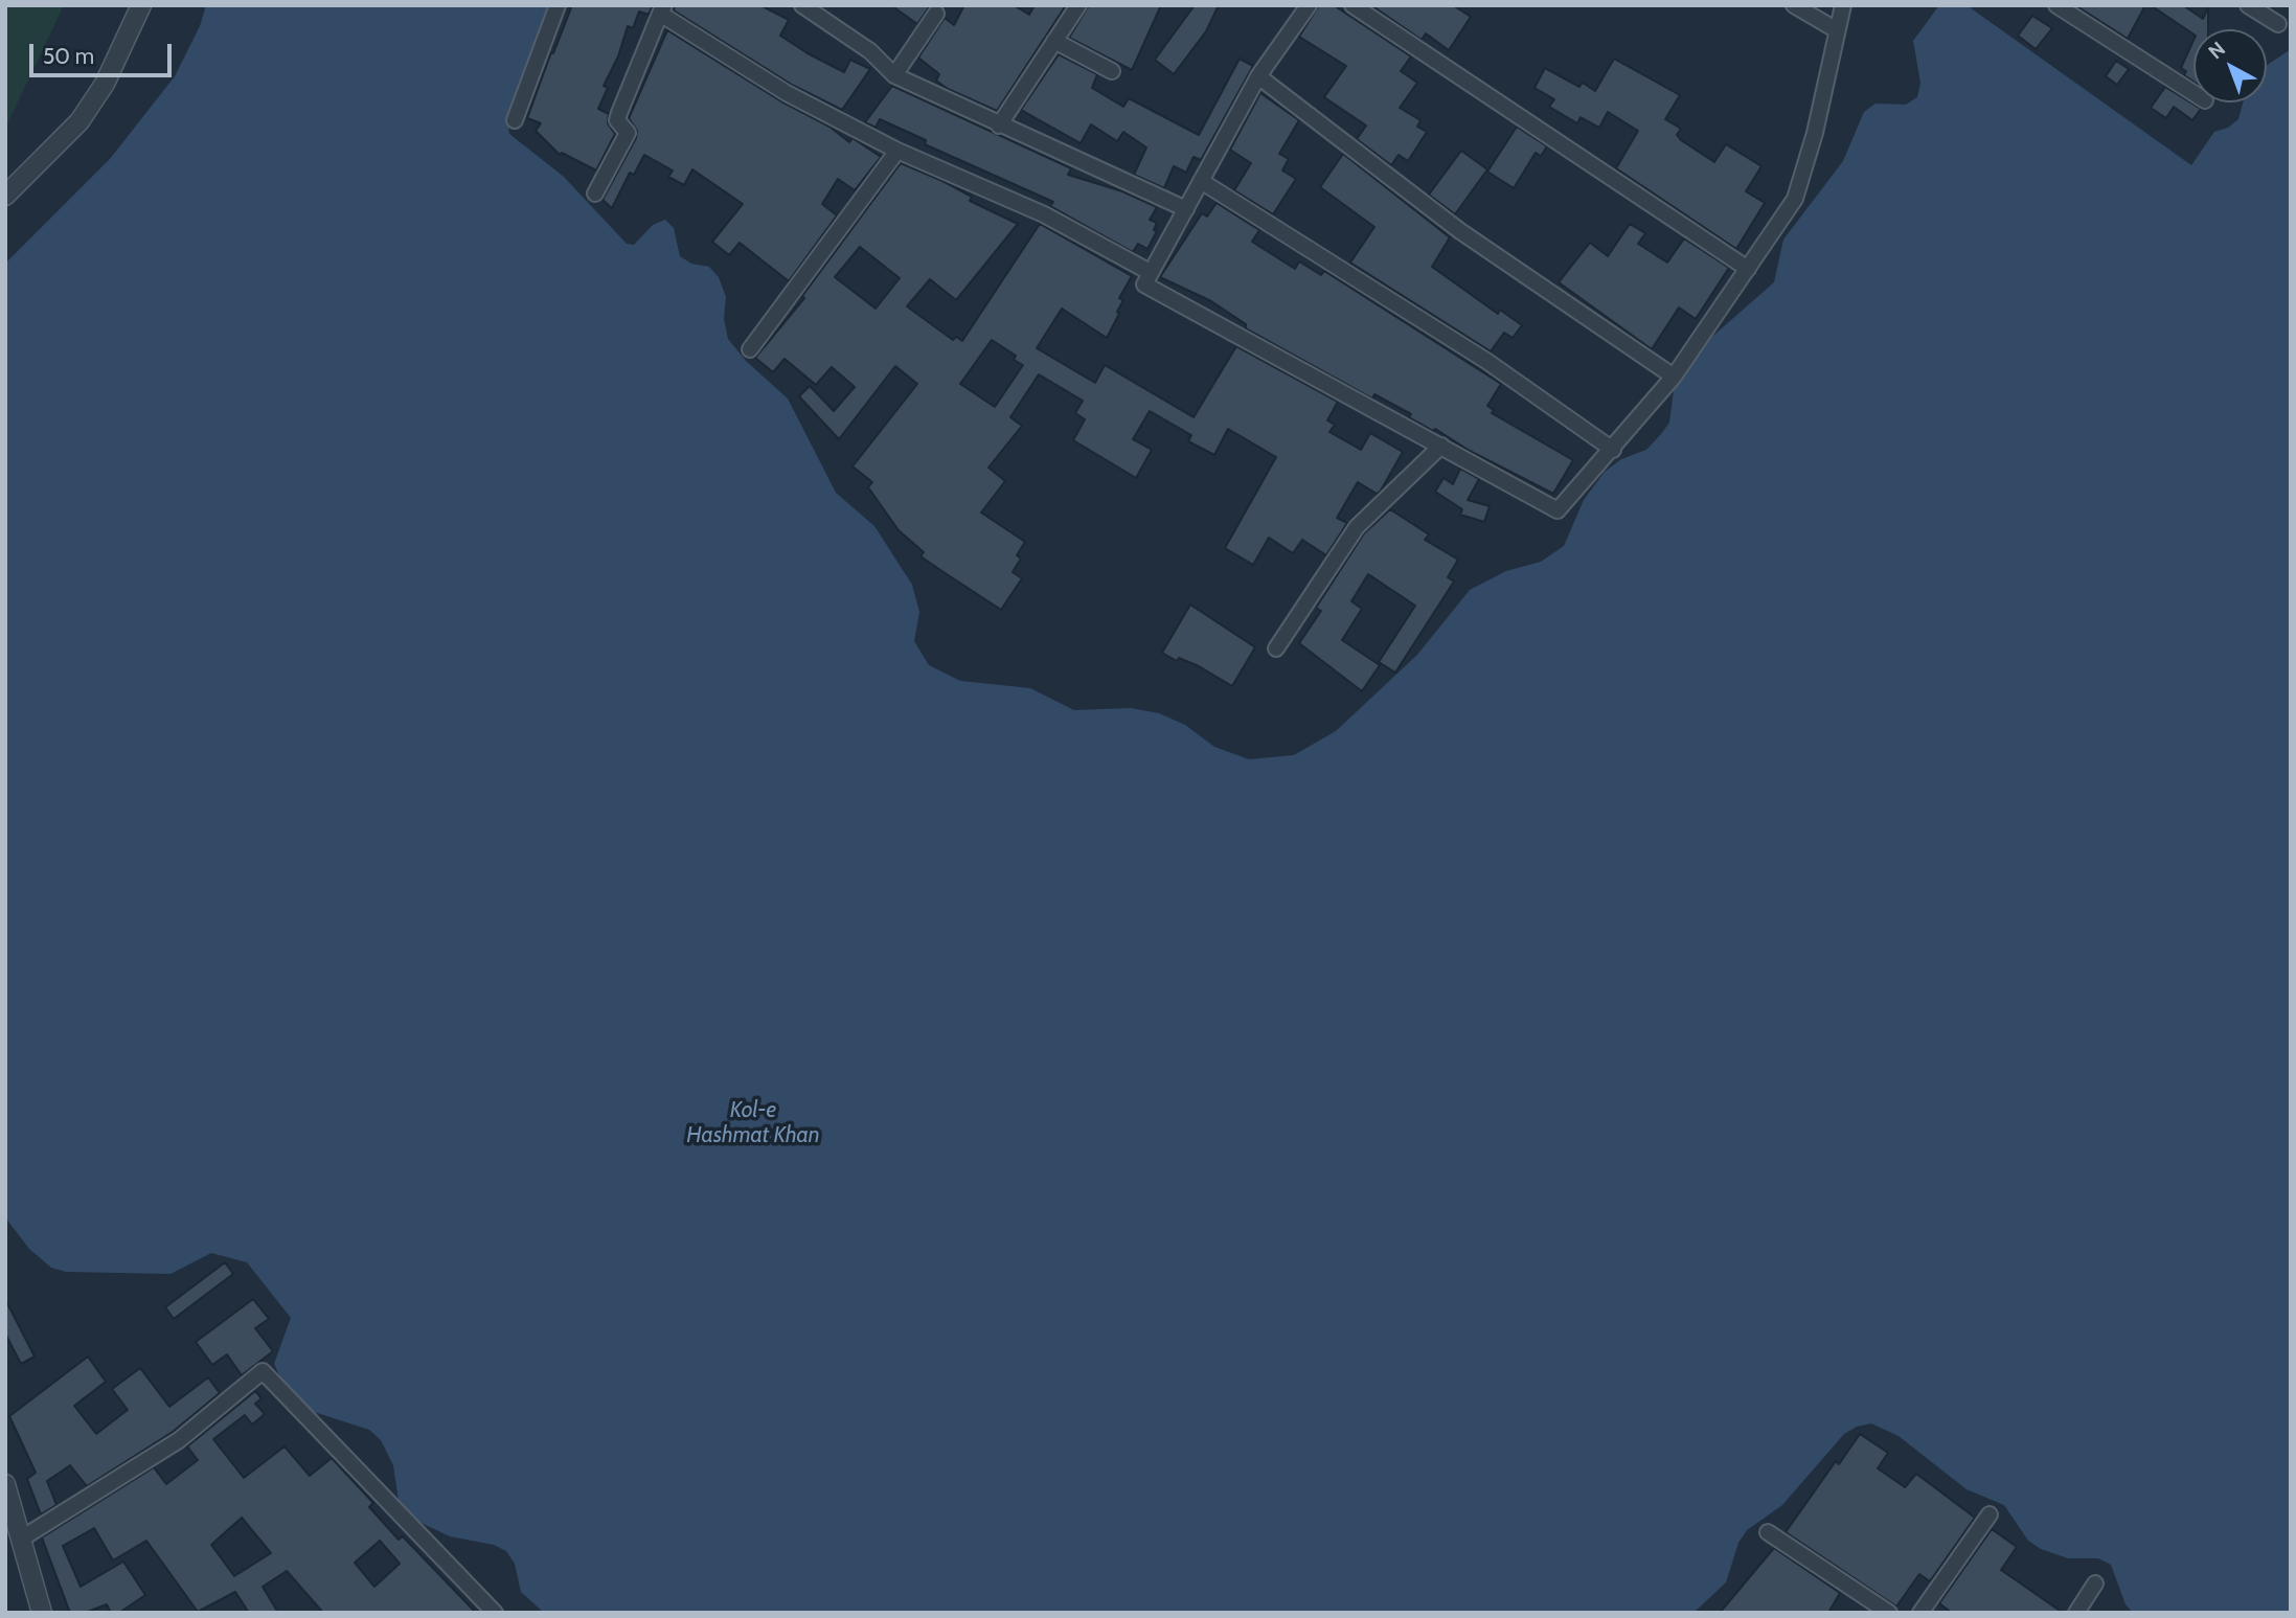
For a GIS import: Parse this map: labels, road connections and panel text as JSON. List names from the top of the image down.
{
  "water": ["Kol-e Hashmat Khan"],
  "scale_bar": "50 m",
  "north": "top left"
}
